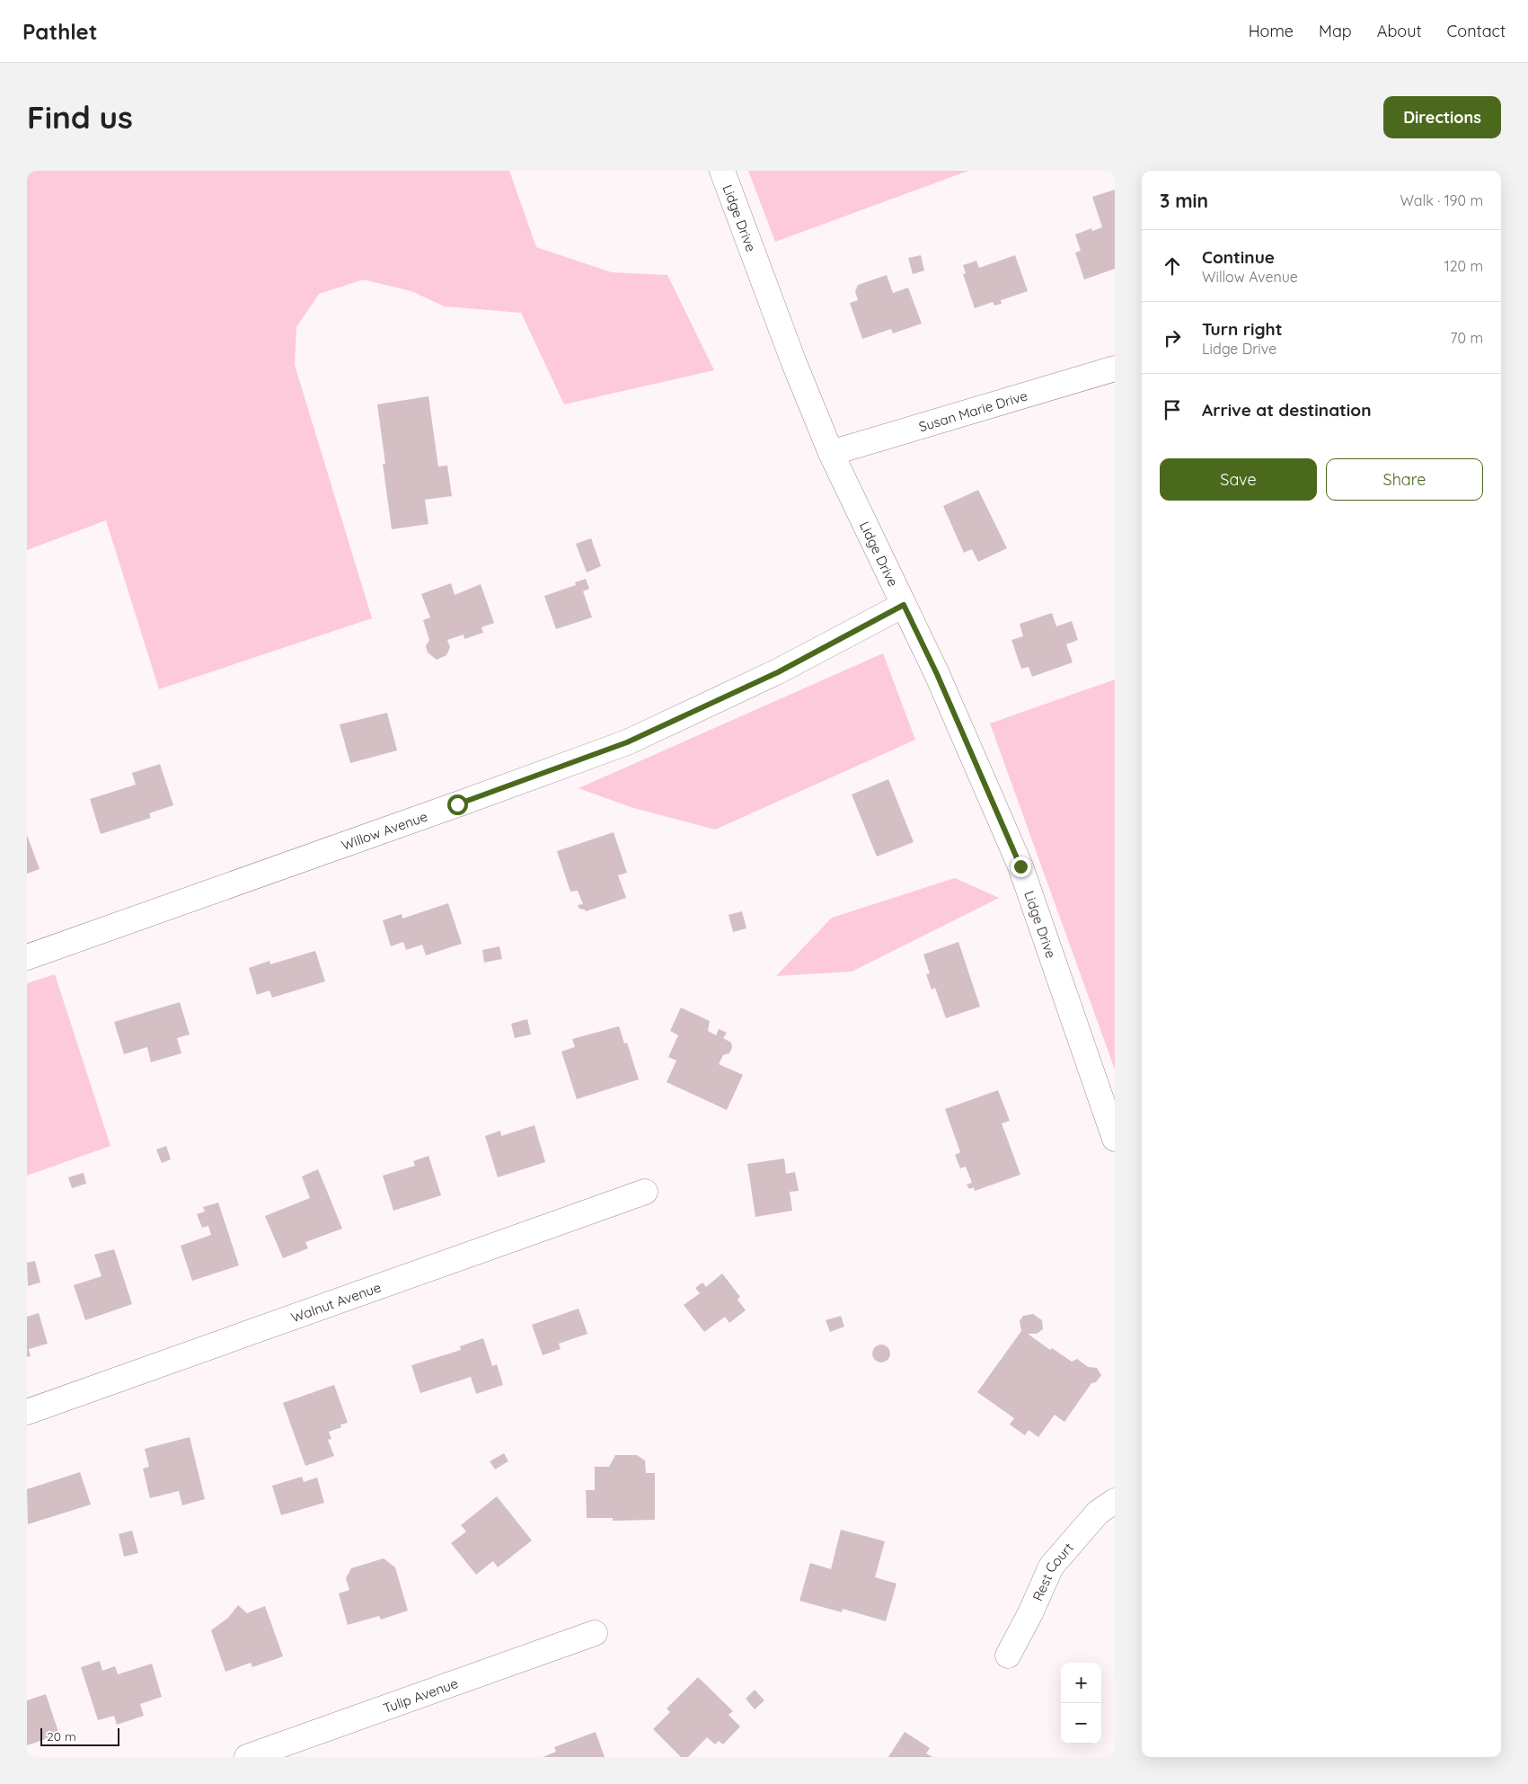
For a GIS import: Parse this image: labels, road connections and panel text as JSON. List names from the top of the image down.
{
  "streets": {
    "street": [
      "Lidge Drive",
      "Susan Marie Drive",
      "Willow Avenue",
      "Walnut Avenue",
      "Rest Court",
      "Tulip Avenue"
    ]
  },
  "crossings": [
    ["Lidge Drive", "Susan Marie Drive"],
    ["Lidge Drive", "Willow Avenue"]
  ],
  "scale_bar": "20 m",
  "page": {
    "header": "Pathlet",
    "nav": [
      "Home",
      "Map",
      "About",
      "Contact"
    ],
    "buttons": [
      "Directions",
      ["Save", "Share"]
    ],
    "title": "Find us",
    "heading": ["3 min", "Walk · 190 m"],
    "list": [
      ["Continue", "Willow Avenue", "120 m"],
      ["Turn right", "Lidge Drive", "70 m"],
      "Arrive at destination"
    ],
    "map_buttons": ["+", "−"],
    "scale": "20 m"
  }
}
